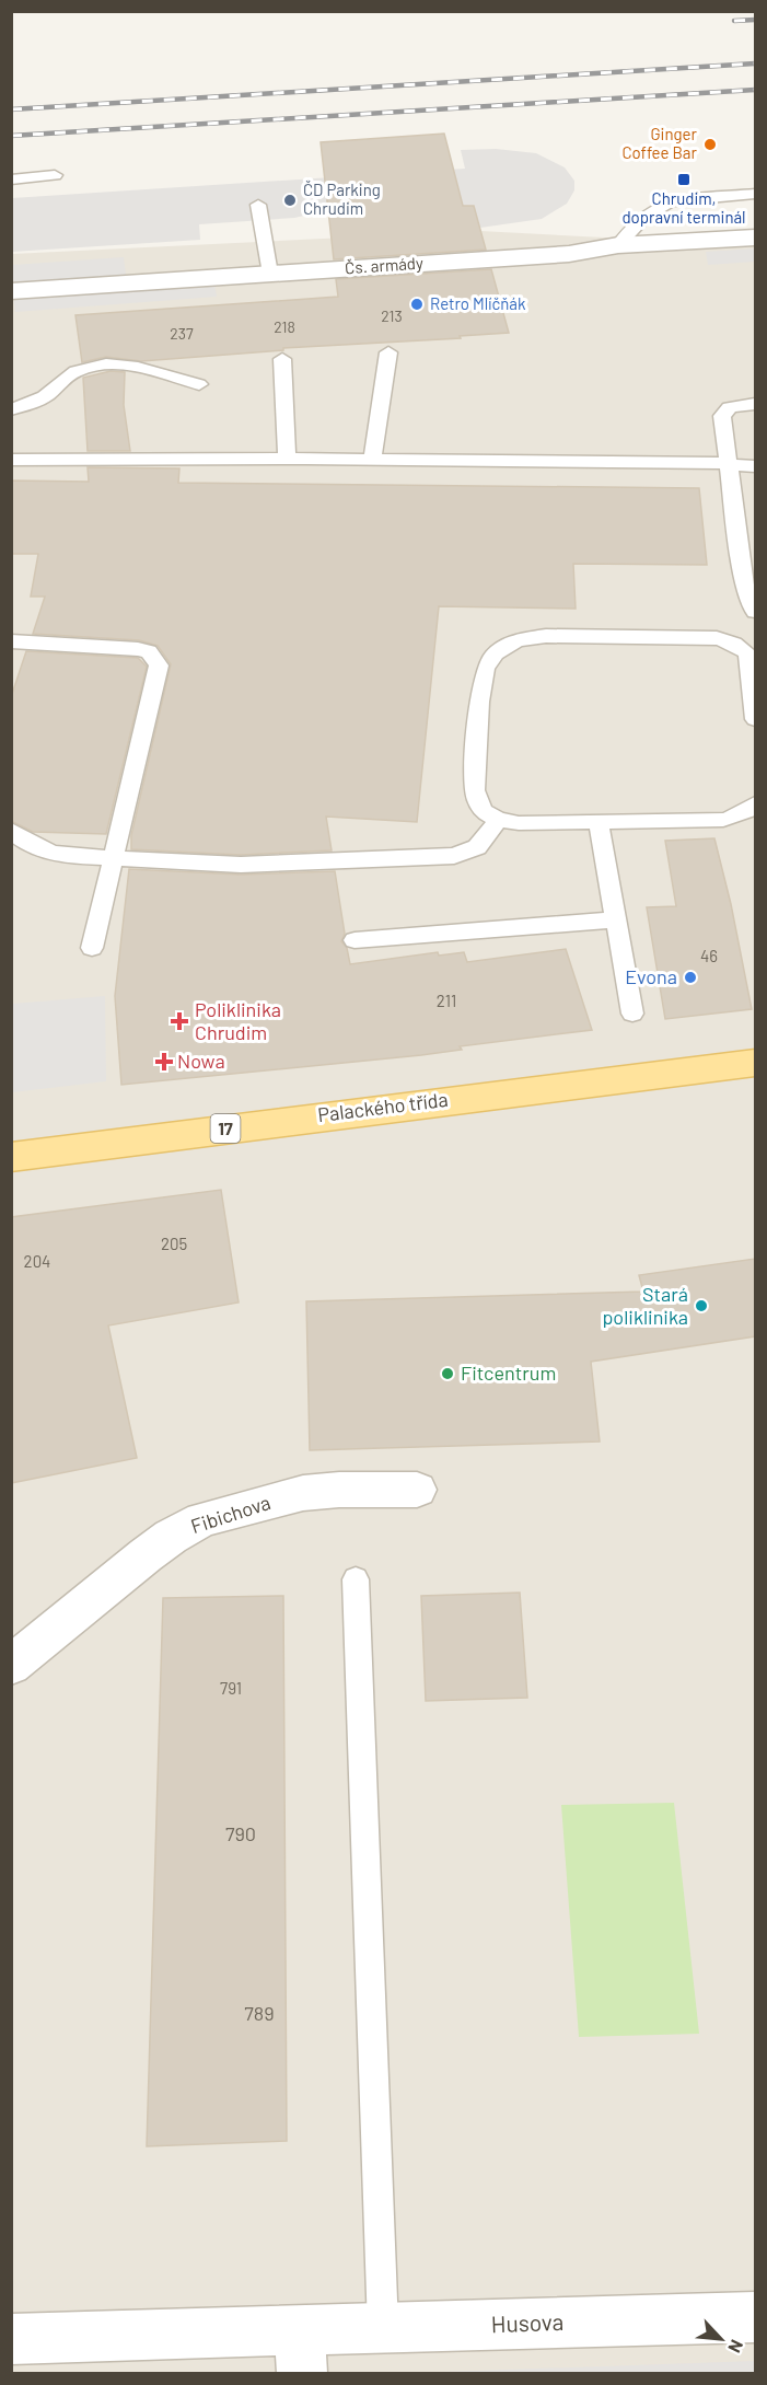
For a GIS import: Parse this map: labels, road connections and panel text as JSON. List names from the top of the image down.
{
  "streets": {
    "main road": ["Palackého třída", "17"],
    "street": ["Čs. armády", "Fibichova", "Husova"]
  },
  "places": {
    "other": [
      "Ginger Coffee Bar",
      "ČD Parking Chrudim",
      "Retro Mlíčňák",
      "Evona",
      "Stará poliklinika",
      "Fitcentrum"
    ],
    "transit": ["Chrudim, dopravní terminál"],
    "health": ["Poliklinika Chrudim", "Nowa"]
  },
  "house_numbers": [
    "213",
    "218",
    "237",
    "46",
    "211",
    "205",
    "204",
    "791",
    "790",
    "789"
  ],
  "north": "bottom right"
}
